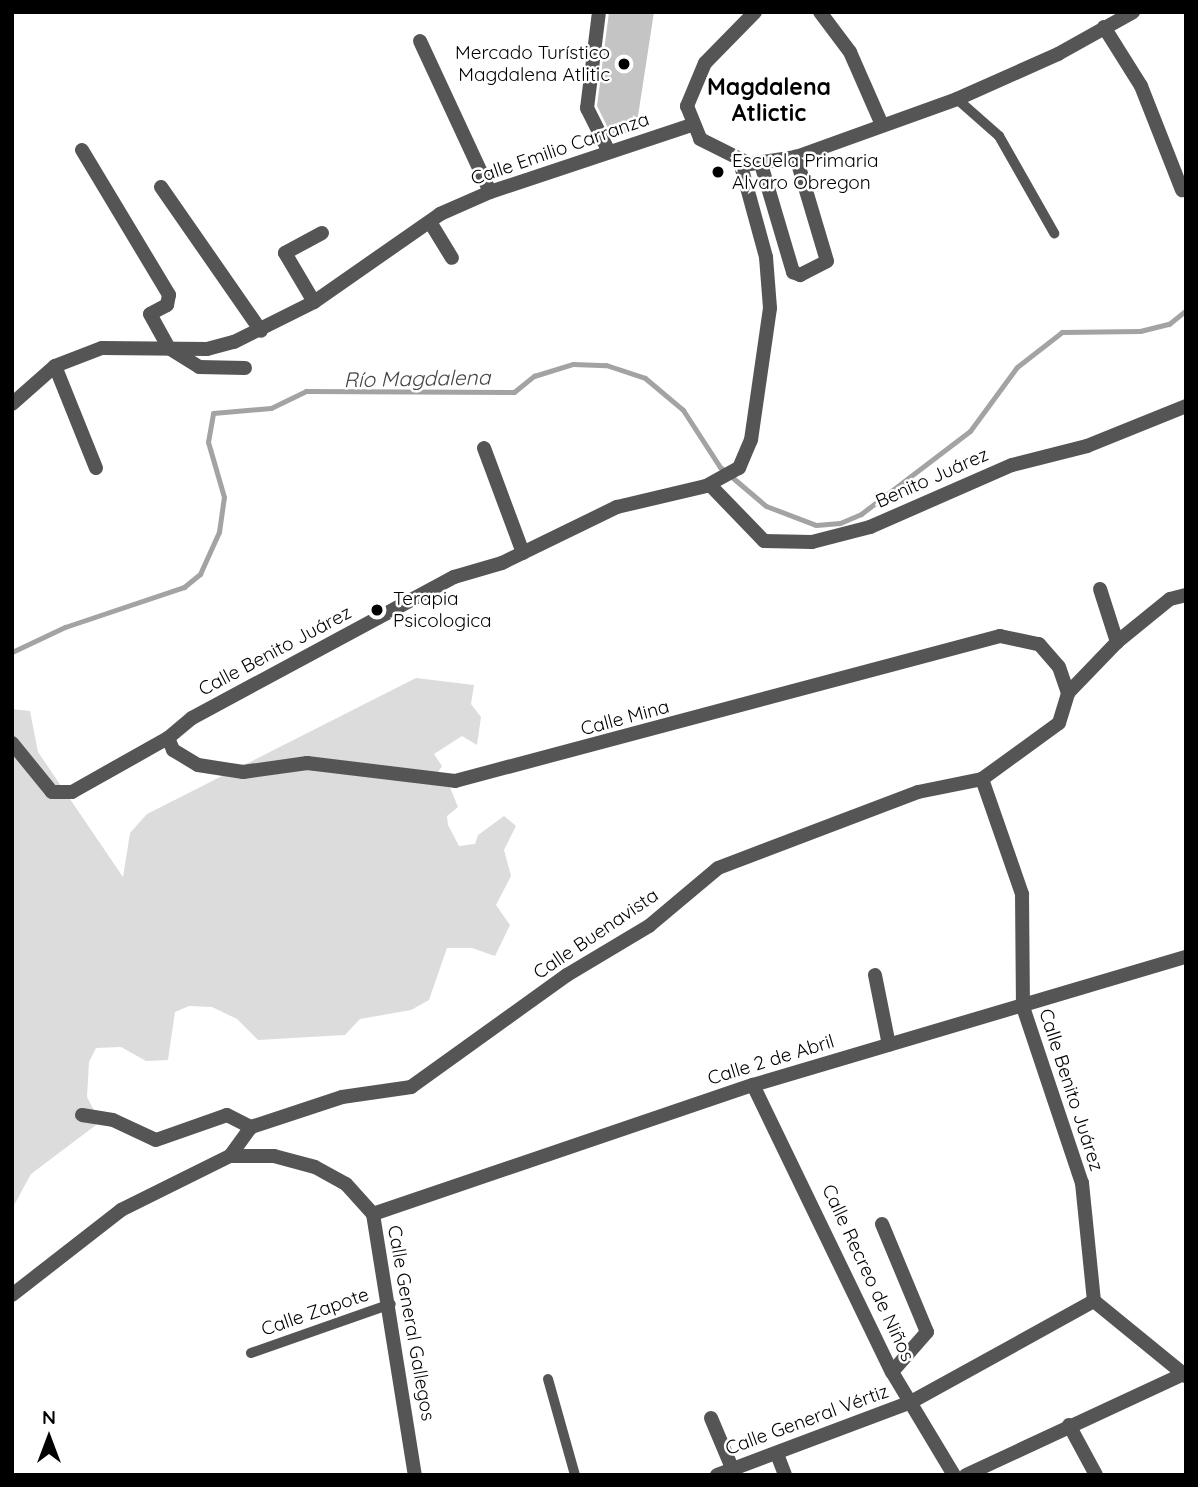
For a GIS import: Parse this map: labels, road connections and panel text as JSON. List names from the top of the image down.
{
  "streets": {
    "street": [
      "Calle Emilio Carranza",
      "Benito Juárez",
      "Calle Benito Juárez",
      "Calle Mina",
      "Calle Buenavista",
      "Calle 2 de Abril",
      "Calle Recreo de Niños",
      "Calle General Gallegos",
      "Calle General Vértiz"
    ],
    "lane": ["Calle Zapote"]
  },
  "crossings": [
    ["Benito Juárez", "Calle Benito Juárez"],
    ["Calle Benito Juárez", "Calle Mina"],
    ["Calle Benito Juárez", "Calle Buenavista"],
    ["Calle Benito Juárez", "Calle 2 de Abril"],
    ["Calle Benito Juárez", "Calle General Vértiz"],
    ["Calle Mina", "Calle Buenavista"],
    ["Calle 2 de Abril", "Calle Recreo de Niños"],
    ["Calle 2 de Abril", "Calle General Gallegos"],
    ["Calle Recreo de Niños", "Calle General Vértiz"],
    ["Calle Zapote", "Calle General Gallegos"]
  ],
  "districts": ["Magdalena Atlictic"],
  "water": ["Río Magdalena"],
  "places": ["Mercado Turístico Magdalena Atlitic", "Escuela Primaria Alvaro Obregon", "Terapia Psicologica"],
  "north": "top"
}
